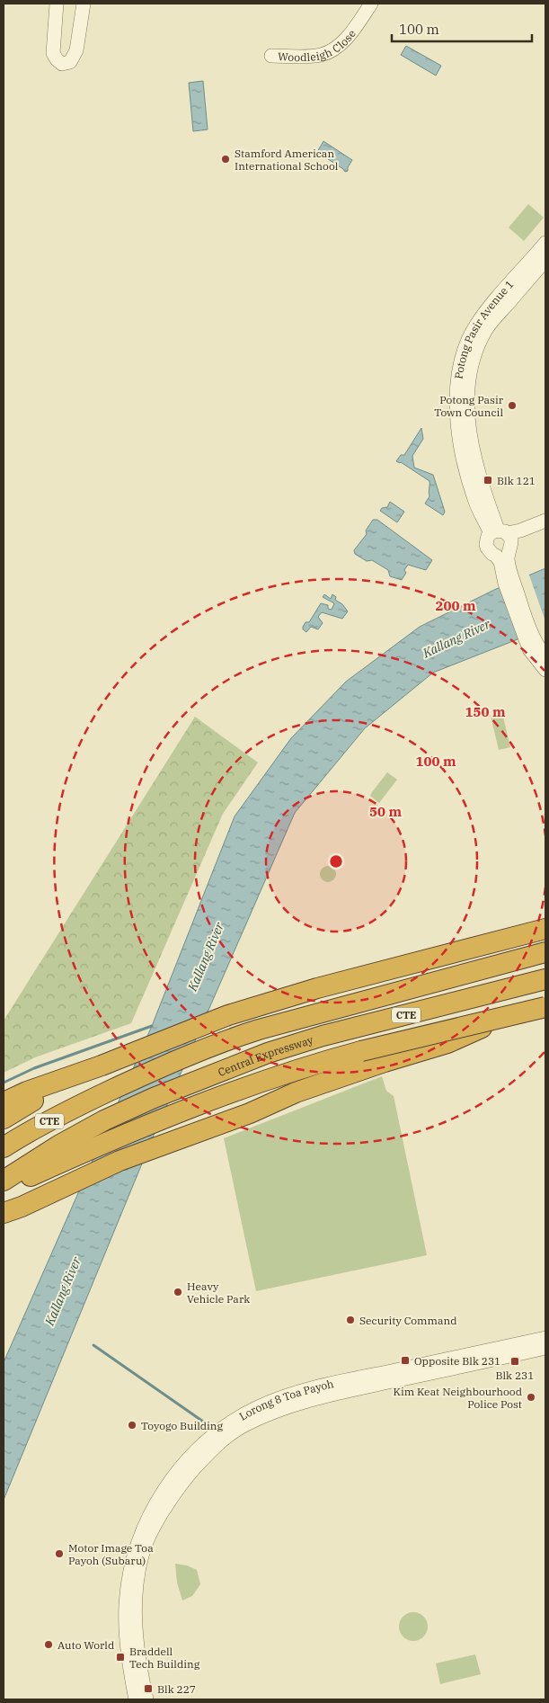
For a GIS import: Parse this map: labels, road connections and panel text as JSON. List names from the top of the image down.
{
  "streets": {
    "highway": ["CTE", "Central Expressway"],
    "street": ["Woodleigh Close", "Potong Pasir Avenue 1", "Lorong 8 Toa Payoh"]
  },
  "water": ["Kallang River"],
  "places": {
    "other": [
      "Stamford American International School",
      "Potong Pasir Town Council",
      "Heavy Vehicle Park",
      "Security Command",
      "Kim Keat Neighbourhood Police Post",
      "Toyogo Building",
      "Motor Image Toa Payoh (Subaru)",
      "Auto World"
    ],
    "transit": [
      "Blk 121",
      "Opposite Blk 231",
      "Blk 231",
      "Braddell Tech Building",
      "Blk 227"
    ]
  },
  "scale_bar": "100 m",
  "rings": [
    "200 m",
    "150 m",
    "100 m",
    "50 m"
  ]
}
